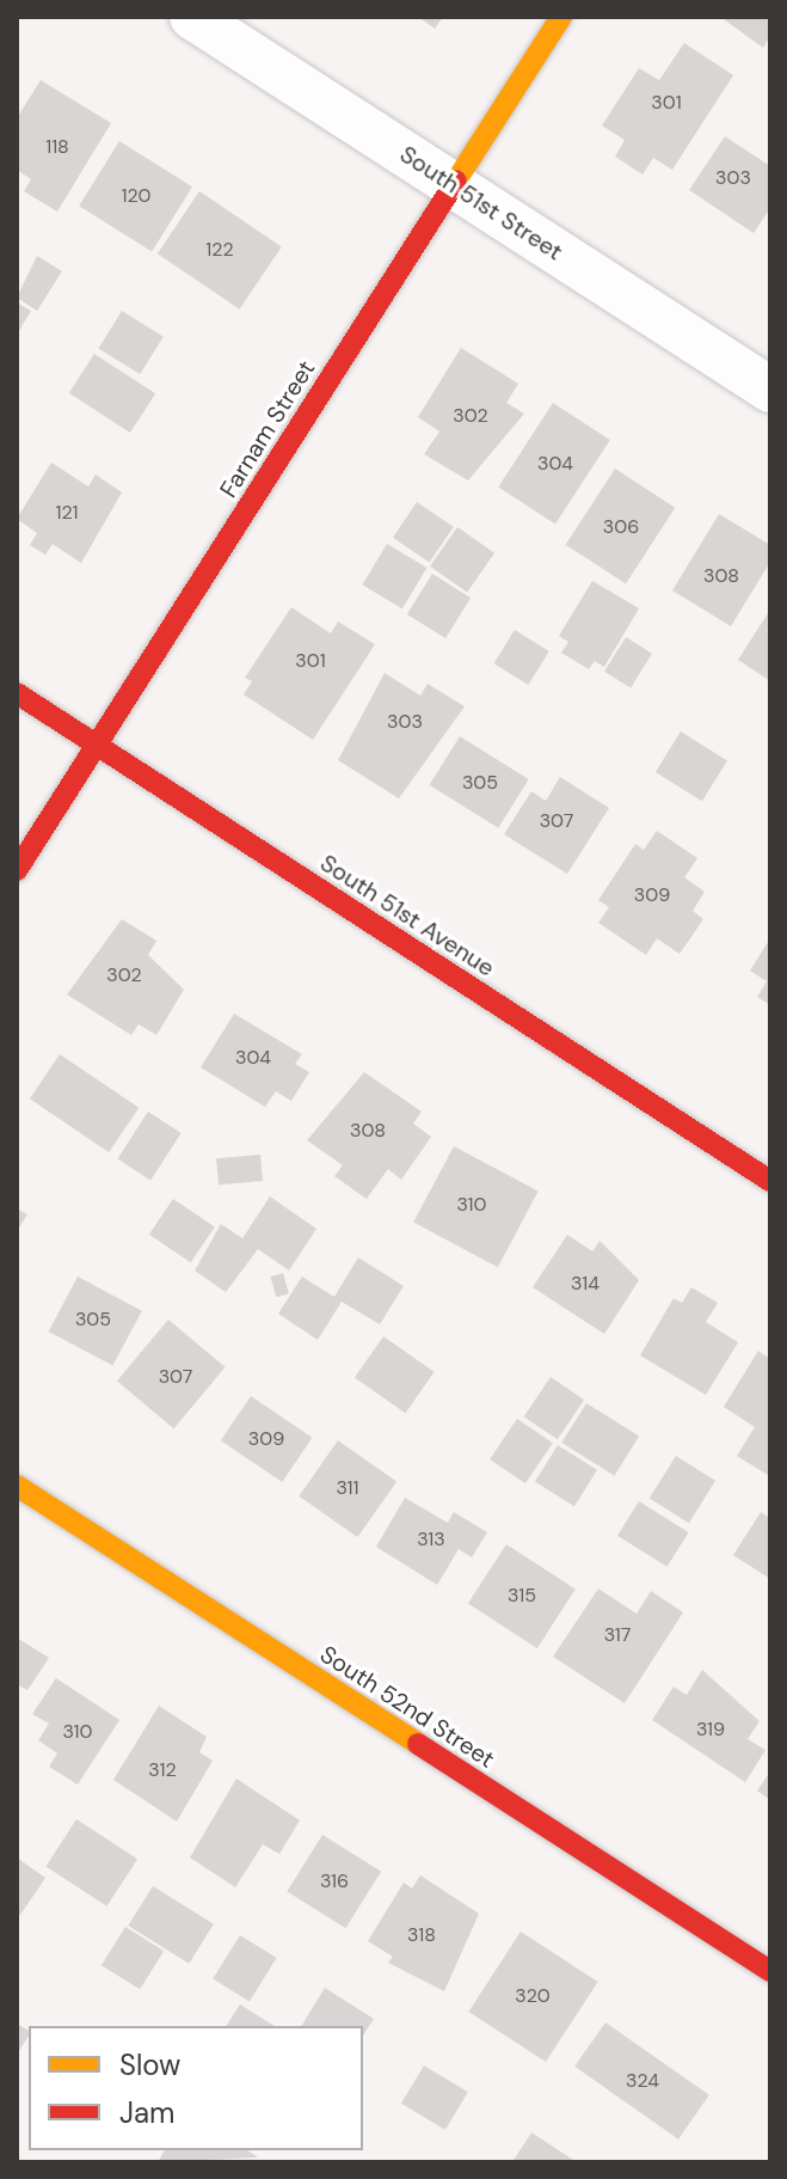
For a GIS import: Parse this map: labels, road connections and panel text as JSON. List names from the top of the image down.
{
  "streets": {
    "street": [
      "South 51st Street",
      "Farnam Street",
      "South 51st Avenue",
      "South 52nd Street"
    ]
  },
  "crossings": [
    ["South 51st Street", "Farnam Street"],
    ["Farnam Street", "South 51st Avenue"]
  ],
  "house_numbers": [
    "301",
    "118",
    "303",
    "120",
    "122",
    "302",
    "304",
    "121",
    "306",
    "308",
    "301",
    "303",
    "305",
    "307",
    "309",
    "302",
    "304",
    "308",
    "310",
    "314",
    "305",
    "307",
    "309",
    "311",
    "313",
    "315",
    "317",
    "319",
    "310",
    "312",
    "316",
    "318",
    "320",
    "324"
  ],
  "legend": ["Slow", "Jam"]
}
